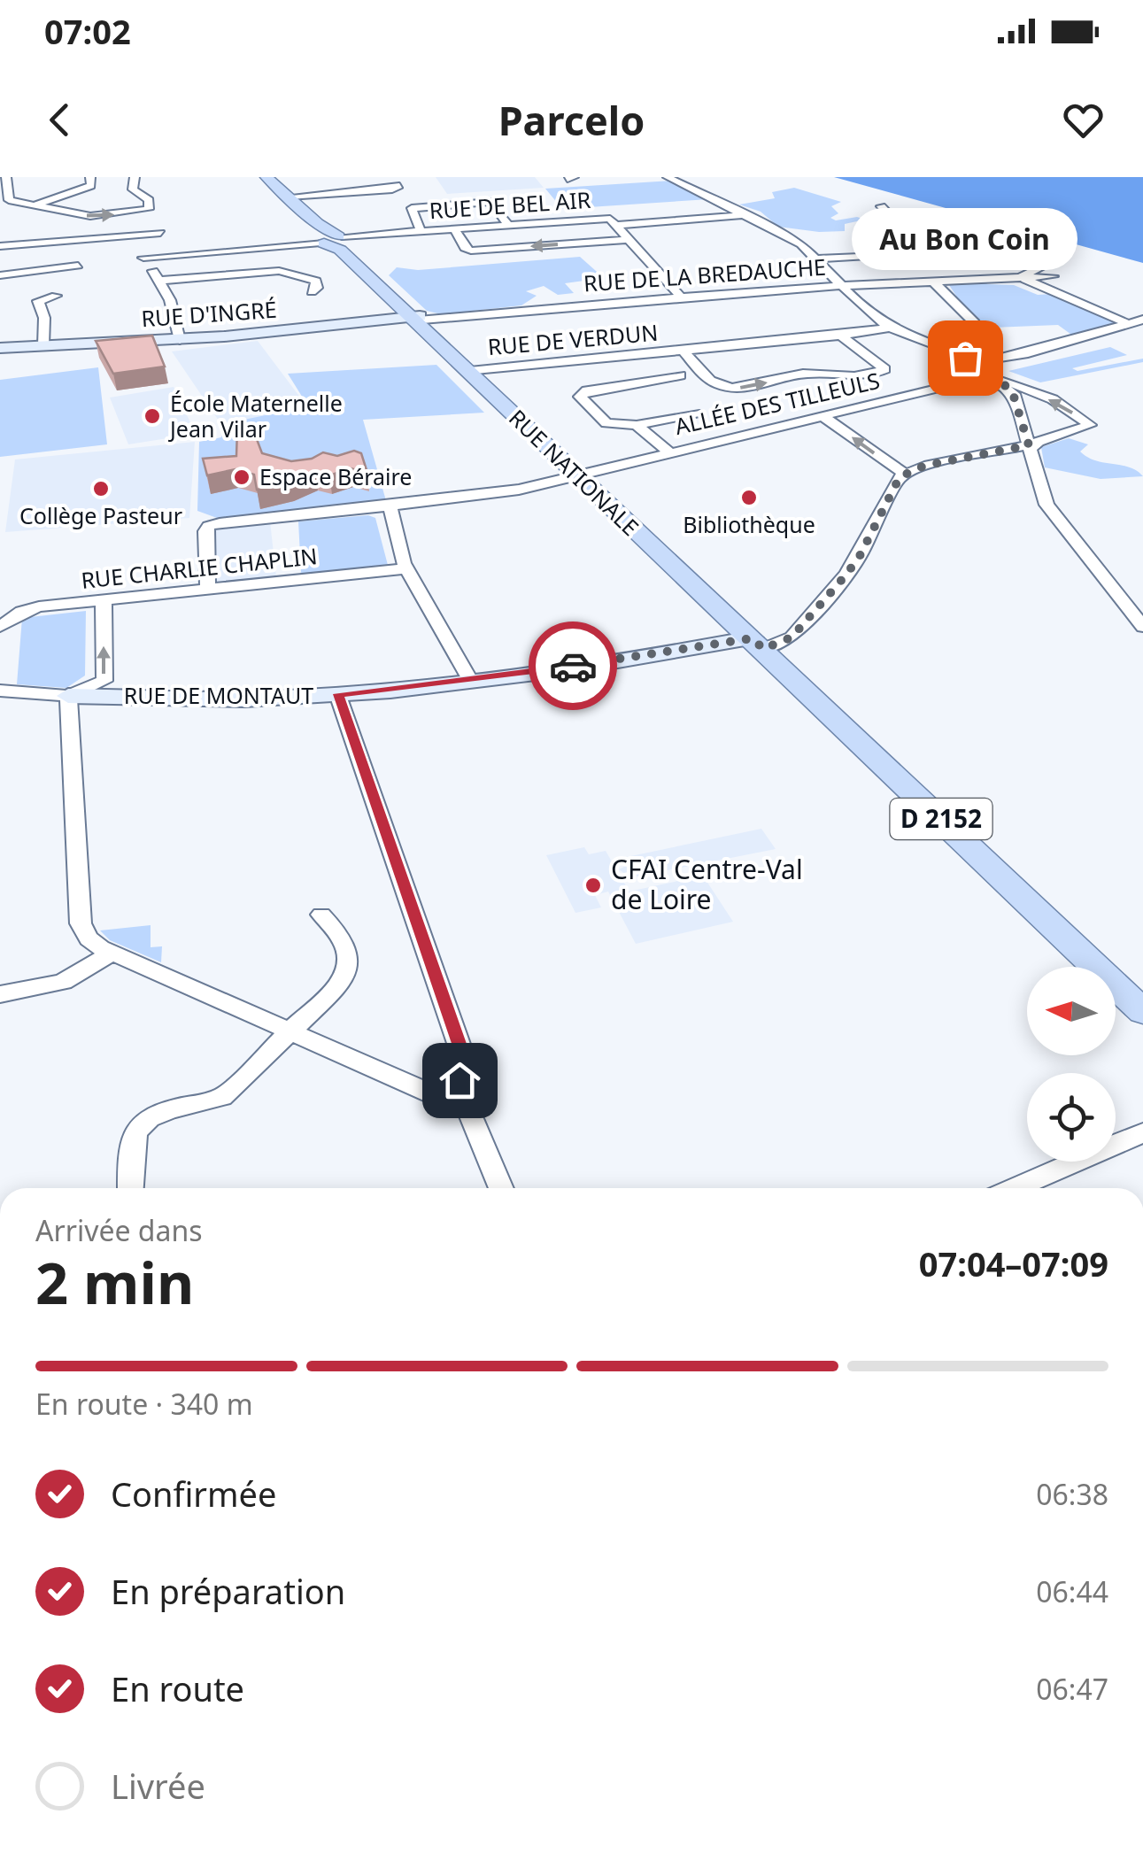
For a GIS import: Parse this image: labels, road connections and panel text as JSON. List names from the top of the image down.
{
  "streets": {
    "main road": ["RUE NATIONALE", "D 2152"],
    "street": [
      "RUE DE BEL AIR",
      "RUE DE LA BREDAUCHE",
      "RUE D'INGRÉ",
      "RUE DE VERDUN",
      "ALLÉE DES TILLEULS",
      "RUE CHARLIE CHAPLIN",
      "RUE DE MONTAUT"
    ]
  },
  "crossings": [
    ["RUE DE BEL AIR", "RUE DE LA BREDAUCHE"],
    ["RUE DE BEL AIR", "D 2152"],
    ["RUE DE LA BREDAUCHE", "RUE D'INGRÉ"],
    ["RUE DE LA BREDAUCHE", "RUE NATIONALE"],
    ["RUE DE LA BREDAUCHE", "D 2152"],
    ["RUE D'INGRÉ", "RUE NATIONALE"],
    ["RUE D'INGRÉ", "D 2152"],
    ["RUE DE VERDUN", "RUE NATIONALE"],
    ["ALLÉE DES TILLEULS", "RUE NATIONALE"],
    ["ALLÉE DES TILLEULS", "RUE CHARLIE CHAPLIN"],
    ["RUE NATIONALE", "RUE DE MONTAUT"],
    ["RUE NATIONALE", "D 2152"]
  ],
  "places": [
    "Au Bon Coin",
    "École Maternelle Jean Vilar",
    "Espace Béraire",
    "Collège Pasteur",
    "Bibliothèque",
    "CFAI Centre-Val de Loire"
  ],
  "north": "left",
  "page": {
    "status": "07:02",
    "header": "Parcelo",
    "bubble": "Au Bon Coin",
    "heading": ["2 min", "Arrivée dans", "07:04–07:09"],
    "bar": "En route · 340 m",
    "list": [
      ["Confirmée", "06:38"],
      ["En préparation", "06:44"],
      ["En route", "06:47"],
      "Livrée"
    ]
  }
}
